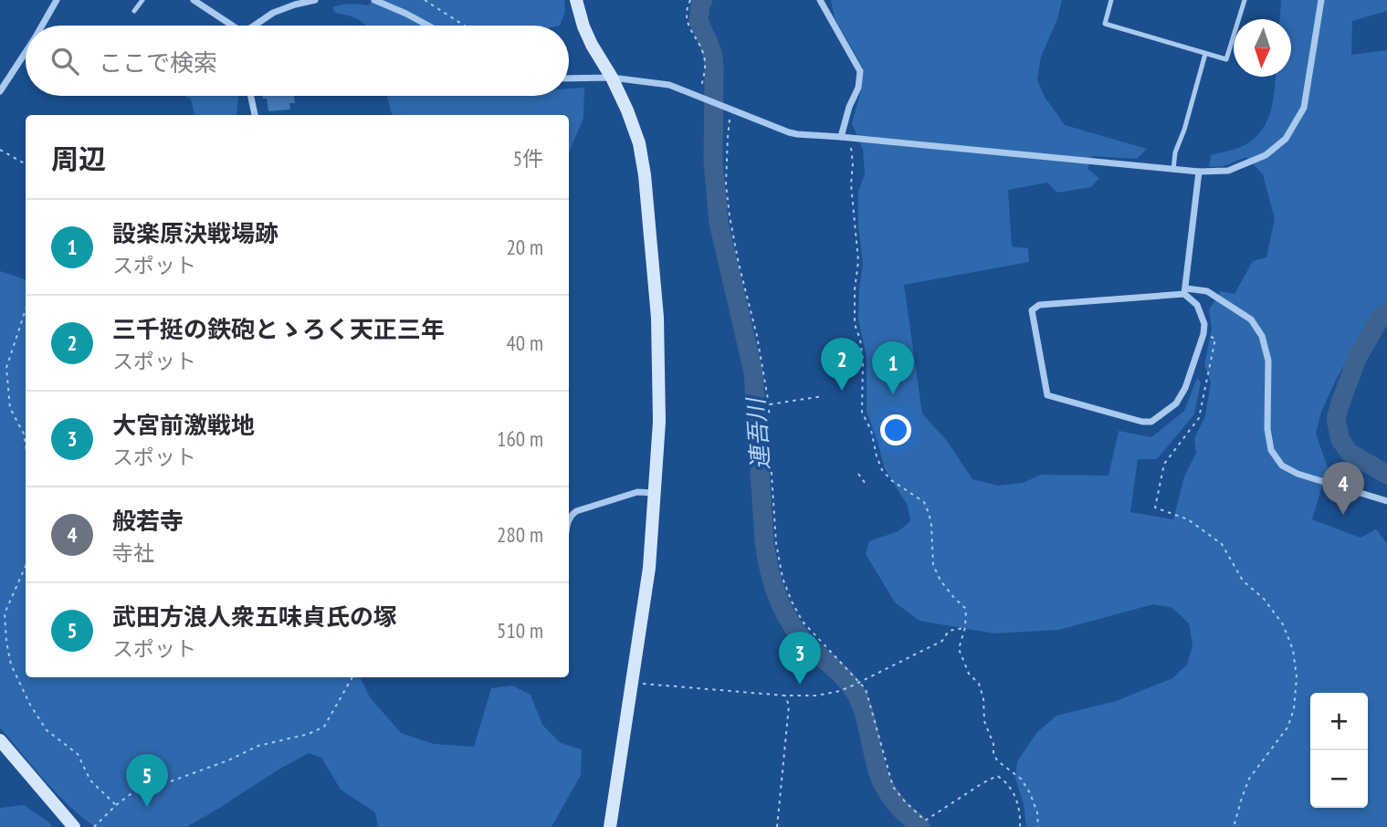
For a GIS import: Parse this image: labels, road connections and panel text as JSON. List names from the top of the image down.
{
  "water": ["連吾川"],
  "north": "bottom",
  "page": {
    "search": "ここで検索",
    "heading": ["周辺", "5件"],
    "list": [
      {
        "mark": "1",
        "name": "設楽原決戦場跡",
        "note": "スポット",
        "value": "20 m"
      },
      {
        "mark": "2",
        "name": "三千挺の鉄砲とゝろく天正三年",
        "note": "スポット",
        "value": "40 m"
      },
      {
        "mark": "3",
        "name": "大宮前激戦地",
        "note": "スポット",
        "value": "160 m"
      },
      {
        "mark": "4",
        "name": "般若寺",
        "note": "寺社",
        "value": "280 m"
      },
      {
        "mark": "5",
        "name": "武田方浪人衆五味貞氏の塚",
        "note": "スポット",
        "value": "510 m"
      }
    ],
    "pins": [
      "2",
      "1",
      "4",
      "3",
      "5"
    ],
    "map_buttons": ["+", "−"]
  }
}
